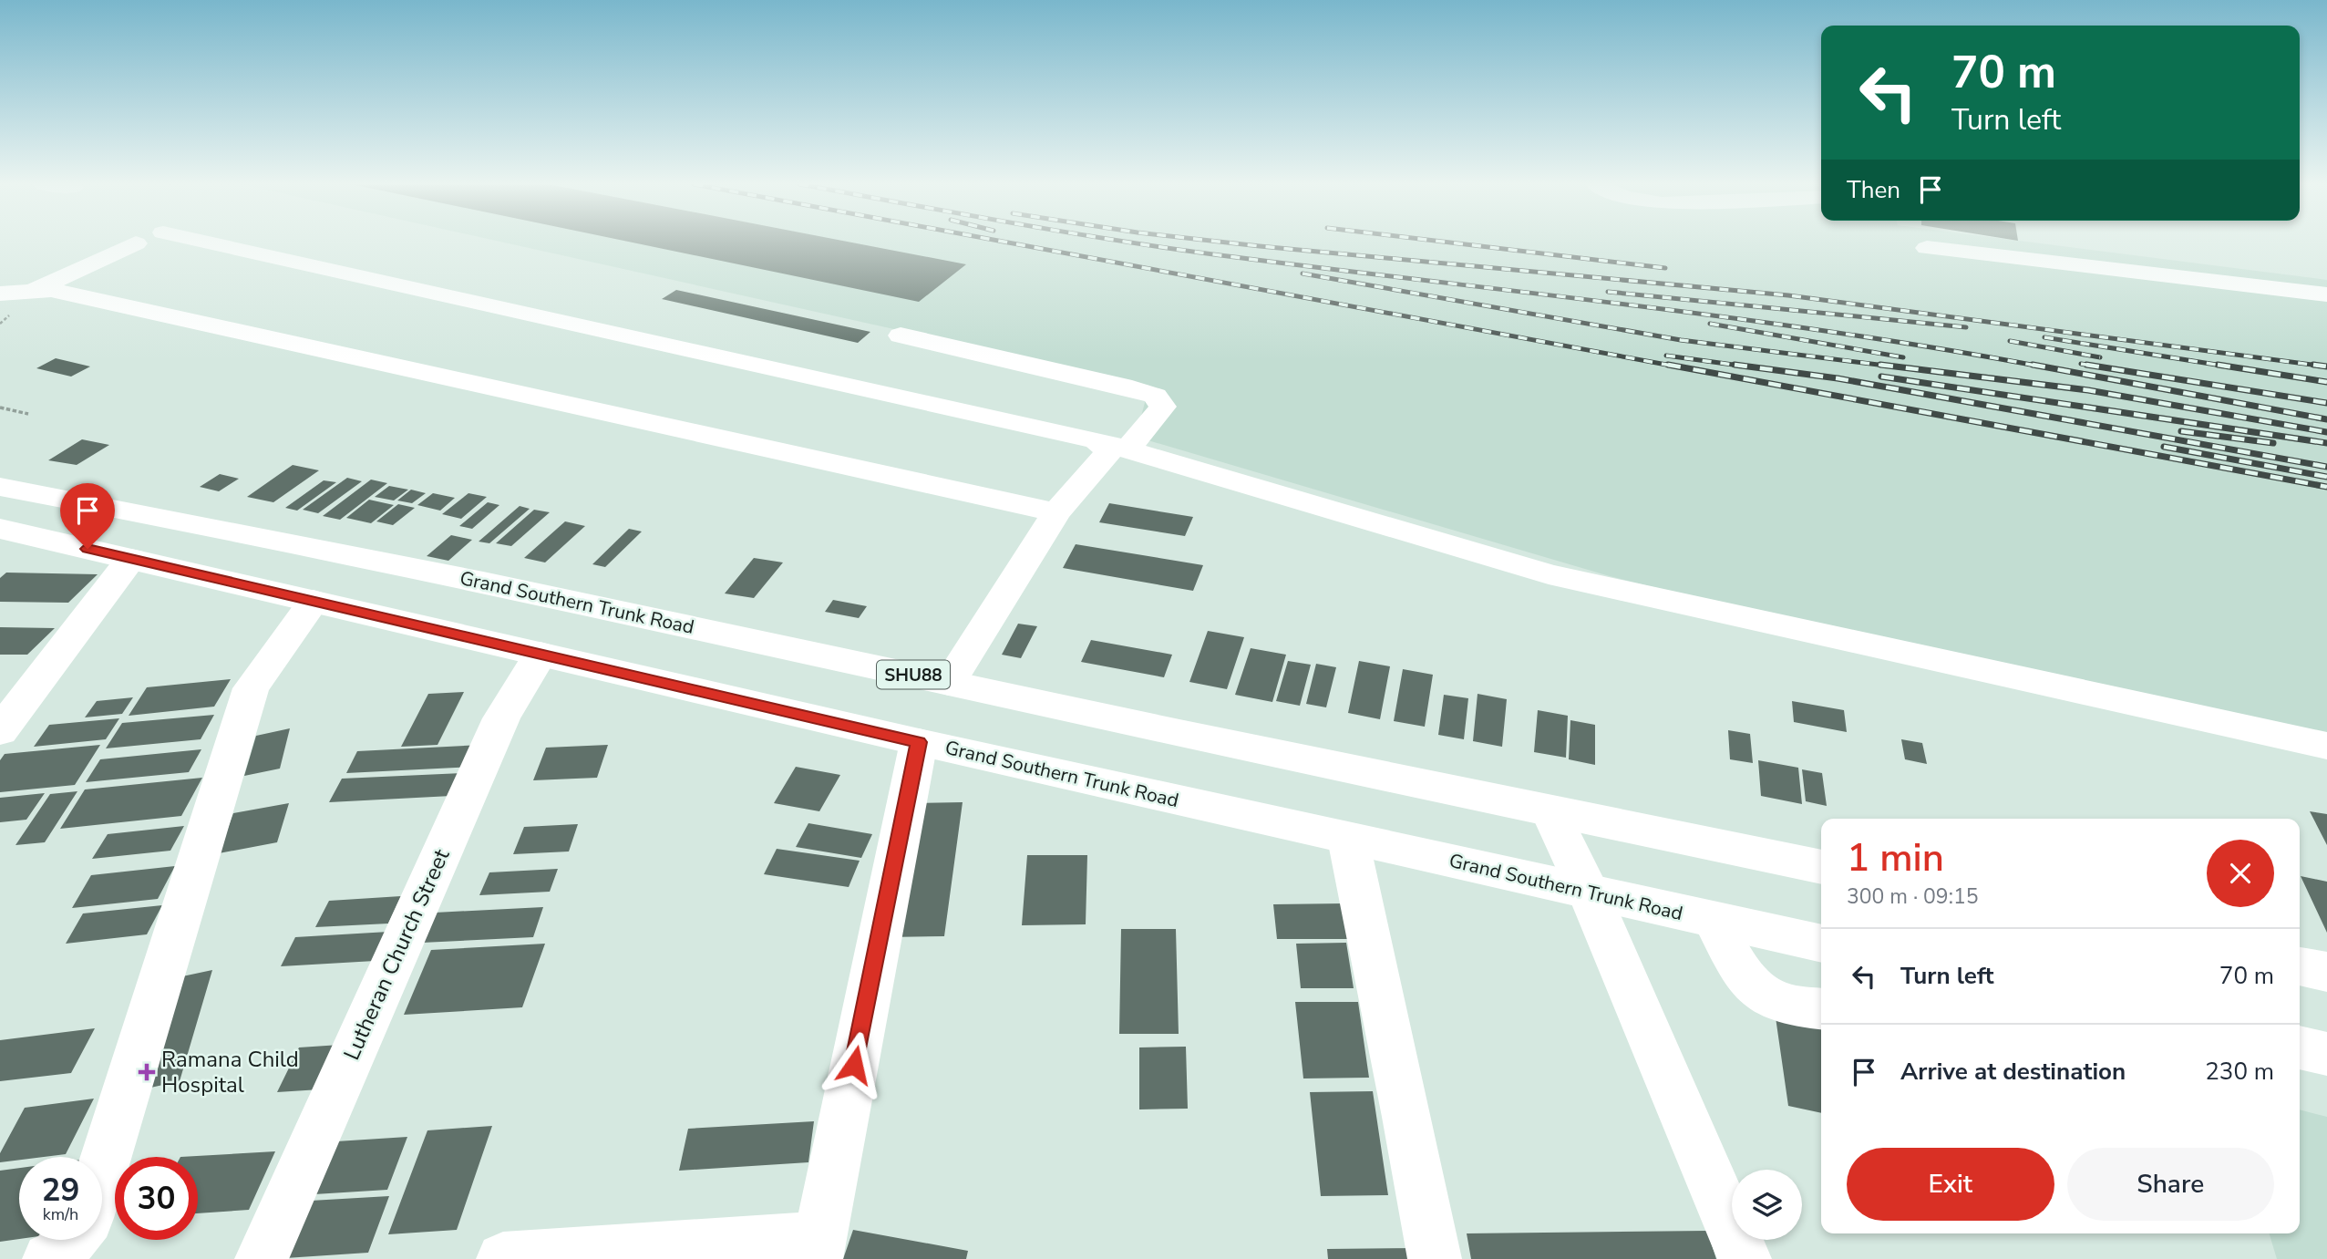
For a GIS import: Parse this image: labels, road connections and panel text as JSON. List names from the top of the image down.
{
  "streets": {
    "main road": ["Grand Southern Trunk Road", "SHU88", "Lutheran Church Street"]
  },
  "crossings": [
    ["Grand Southern Trunk Road", "Lutheran Church Street"]
  ],
  "places": {
    "health": ["Ramana Child Hospital"]
  },
  "page": {
    "turn": ["70 m", "Turn left"],
    "then": "Then",
    "heading": ["1 min", "300 m · 09:15"],
    "list": [
      {
        "name": "Turn left",
        "value": "70 m"
      },
      {
        "name": "Arrive at destination",
        "value": "230 m"
      }
    ],
    "buttons": ["Exit", "Share"],
    "speed": "29 km/h",
    "limit": "30"
  }
}
